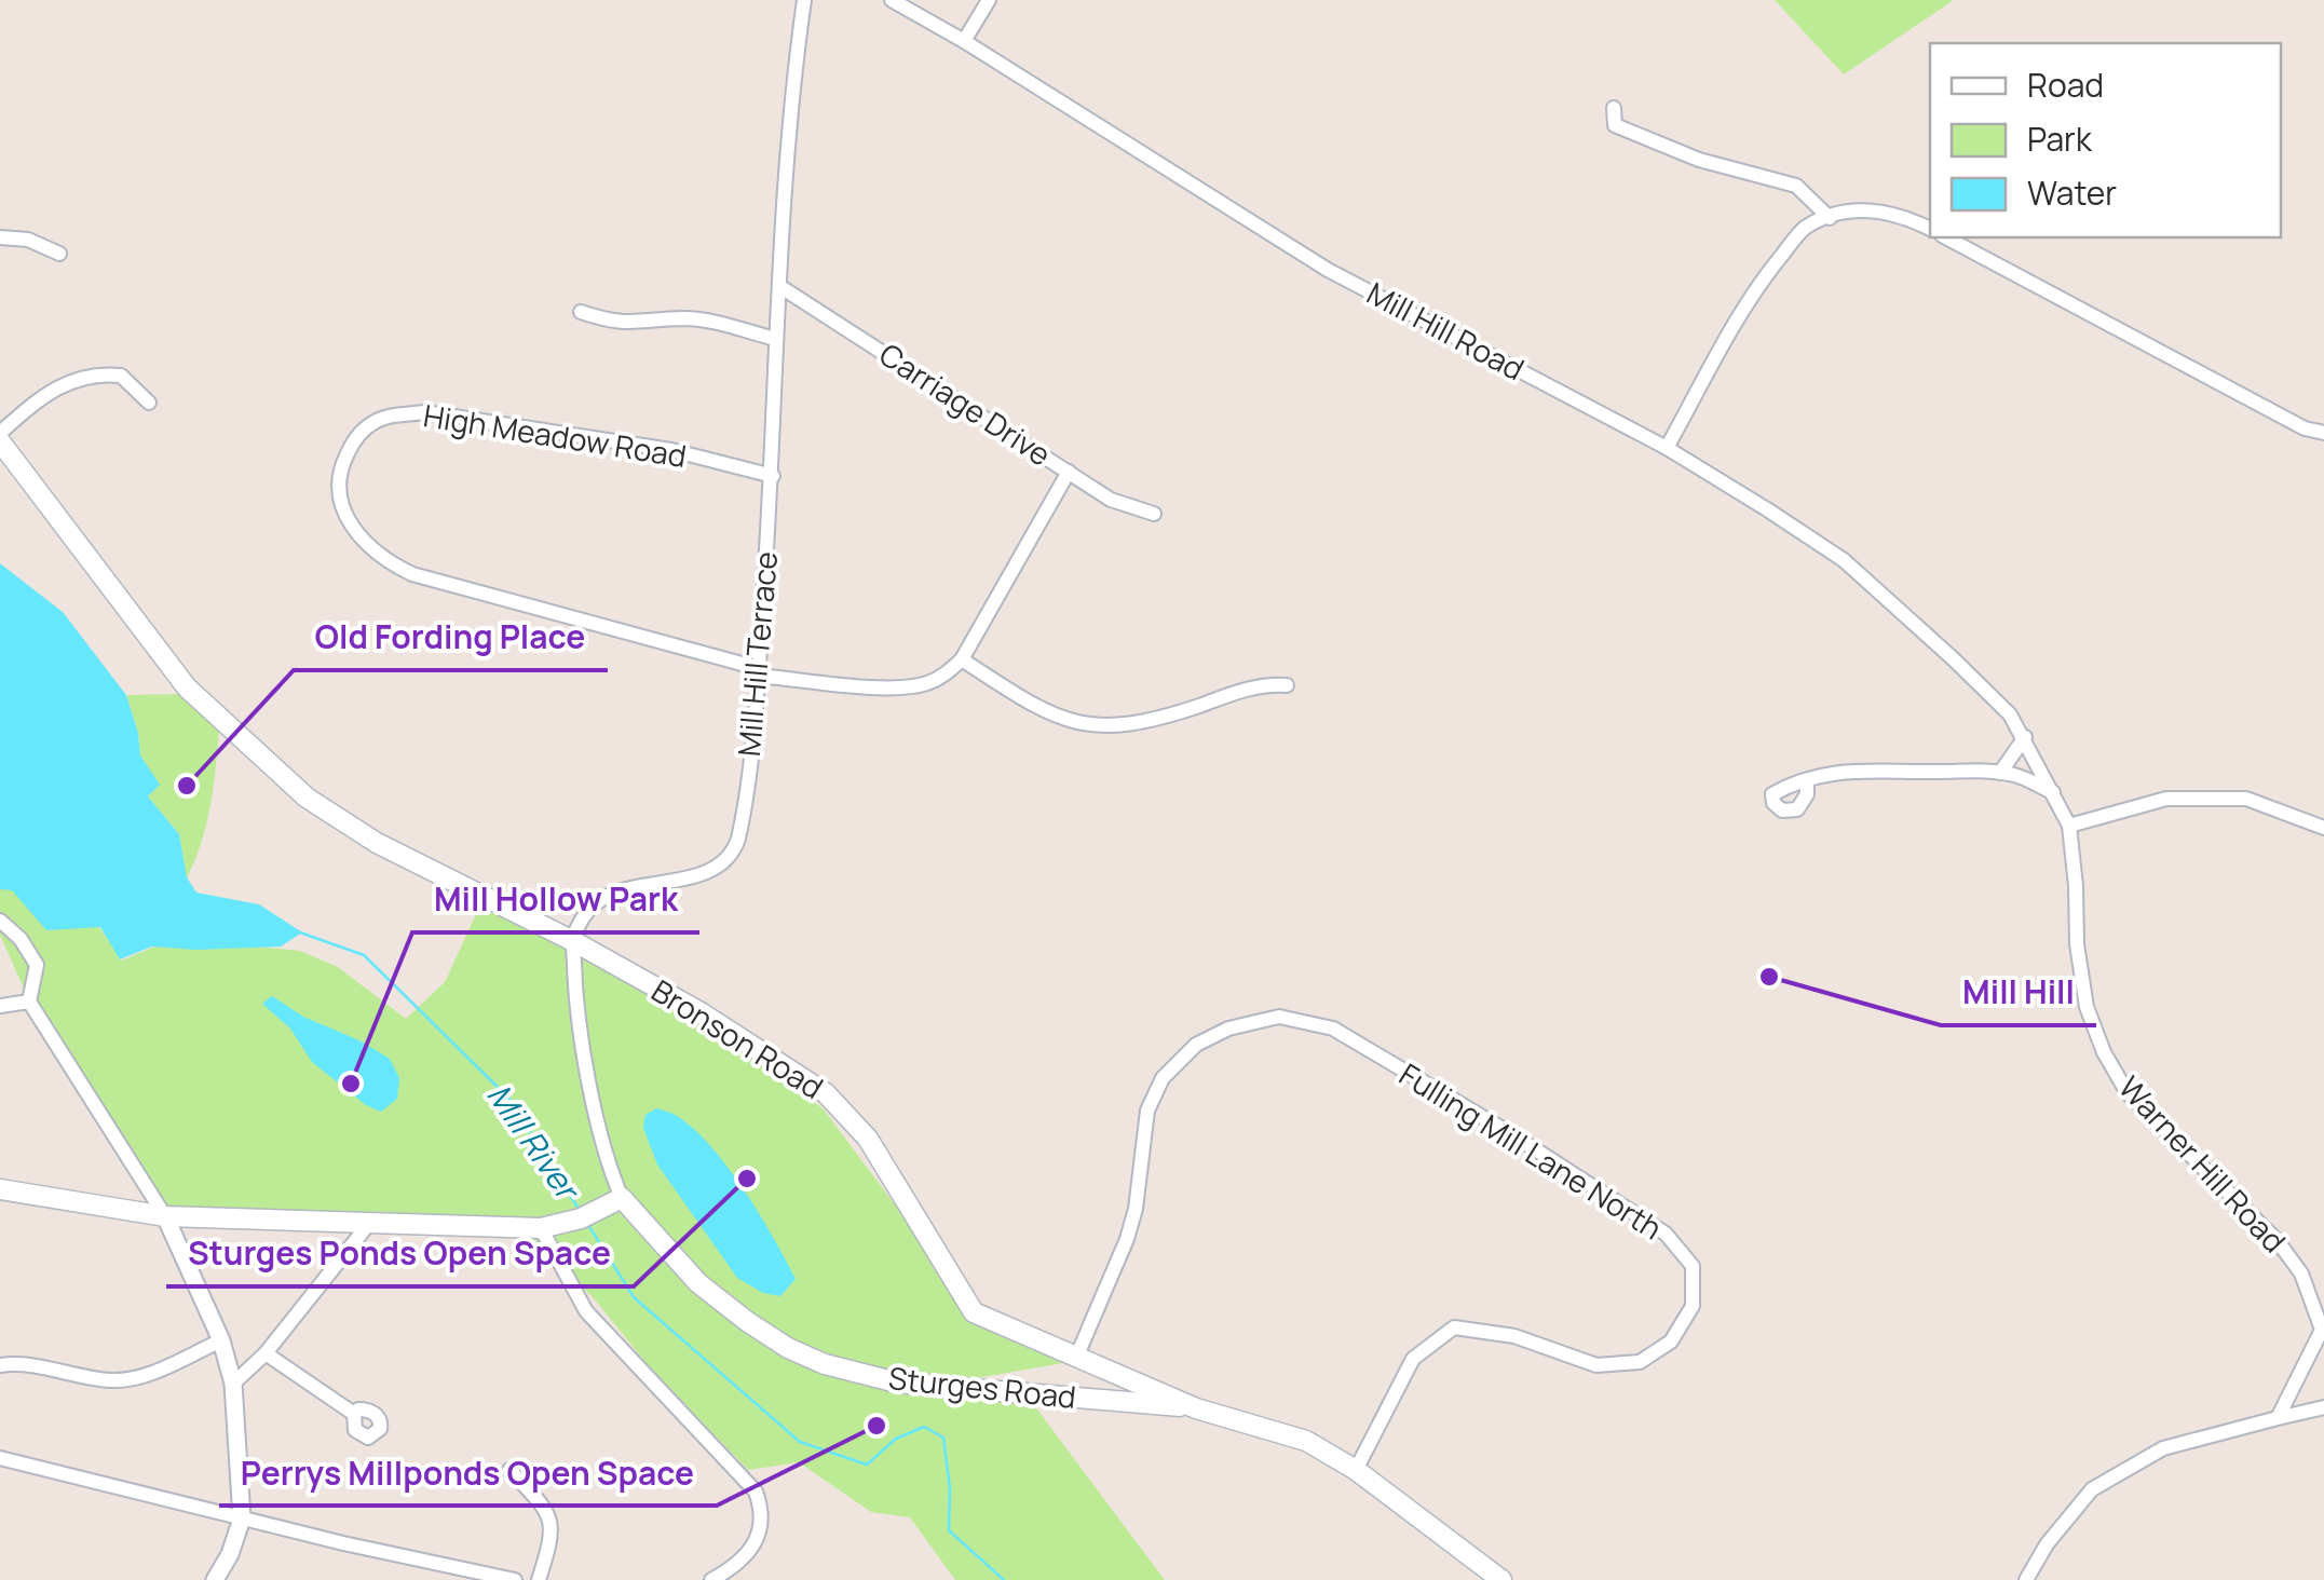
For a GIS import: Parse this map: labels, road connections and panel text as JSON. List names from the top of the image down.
{
  "streets": {
    "main road": ["Bronson Road", "Sturges Road"],
    "street": [
      "Mill Hill Road",
      "Carriage Drive",
      "High Meadow Road",
      "Mill Hill Terrace",
      "Fulling Mill Lane North",
      "Warner Hill Road"
    ]
  },
  "crossings": [
    ["Mill Hill Road", "Warner Hill Road"],
    ["Carriage Drive", "Mill Hill Terrace"],
    ["High Meadow Road", "Mill Hill Terrace"],
    ["Mill Hill Terrace", "Bronson Road"],
    ["Bronson Road", "Fulling Mill Lane North"],
    ["Bronson Road", "Sturges Road"]
  ],
  "water": ["Mill River"],
  "places": [
    "Old Fording Place",
    "Mill Hill",
    "Mill Hollow Park",
    "Sturges Ponds Open Space",
    "Perrys Millponds Open Space"
  ],
  "legend": ["Road", "Park", "Water"]
}
